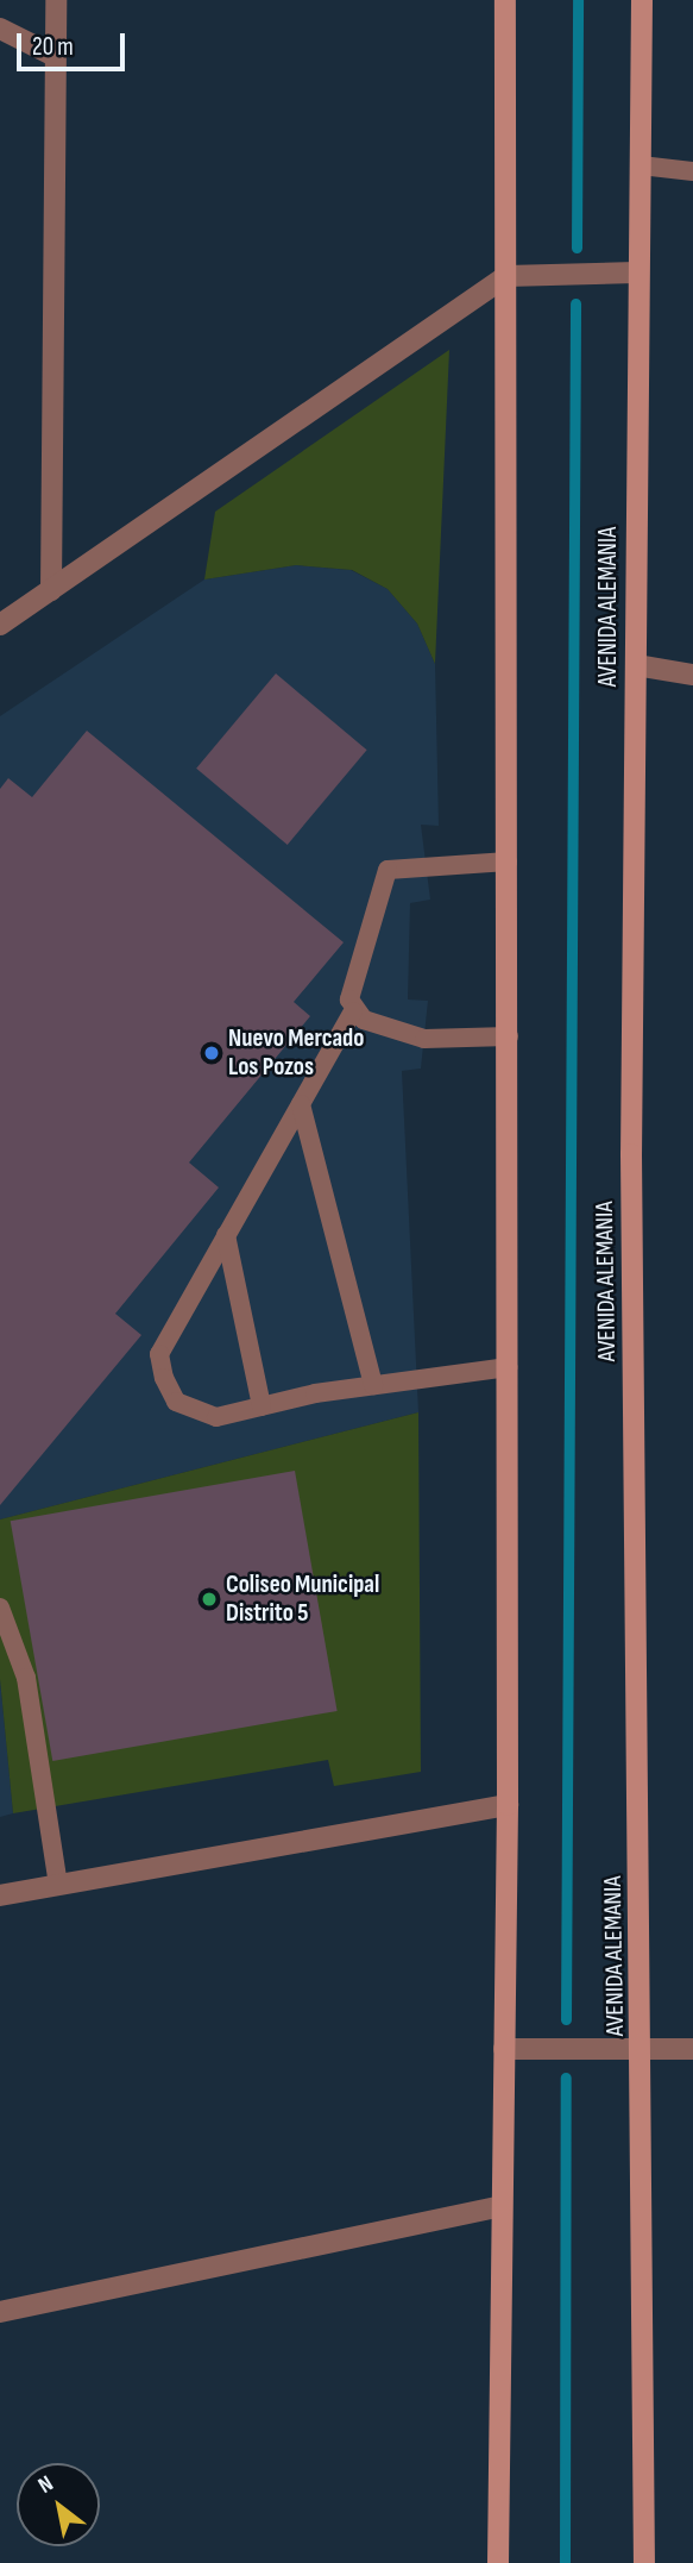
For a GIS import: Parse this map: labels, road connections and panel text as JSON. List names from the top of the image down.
{
  "streets": {
    "main road": ["AVENIDA ALEMANIA"]
  },
  "places": ["Nuevo Mercado Los Pozos", "Coliseo Municipal Distrito 5"],
  "scale_bar": "20 m",
  "north": "top left"
}
